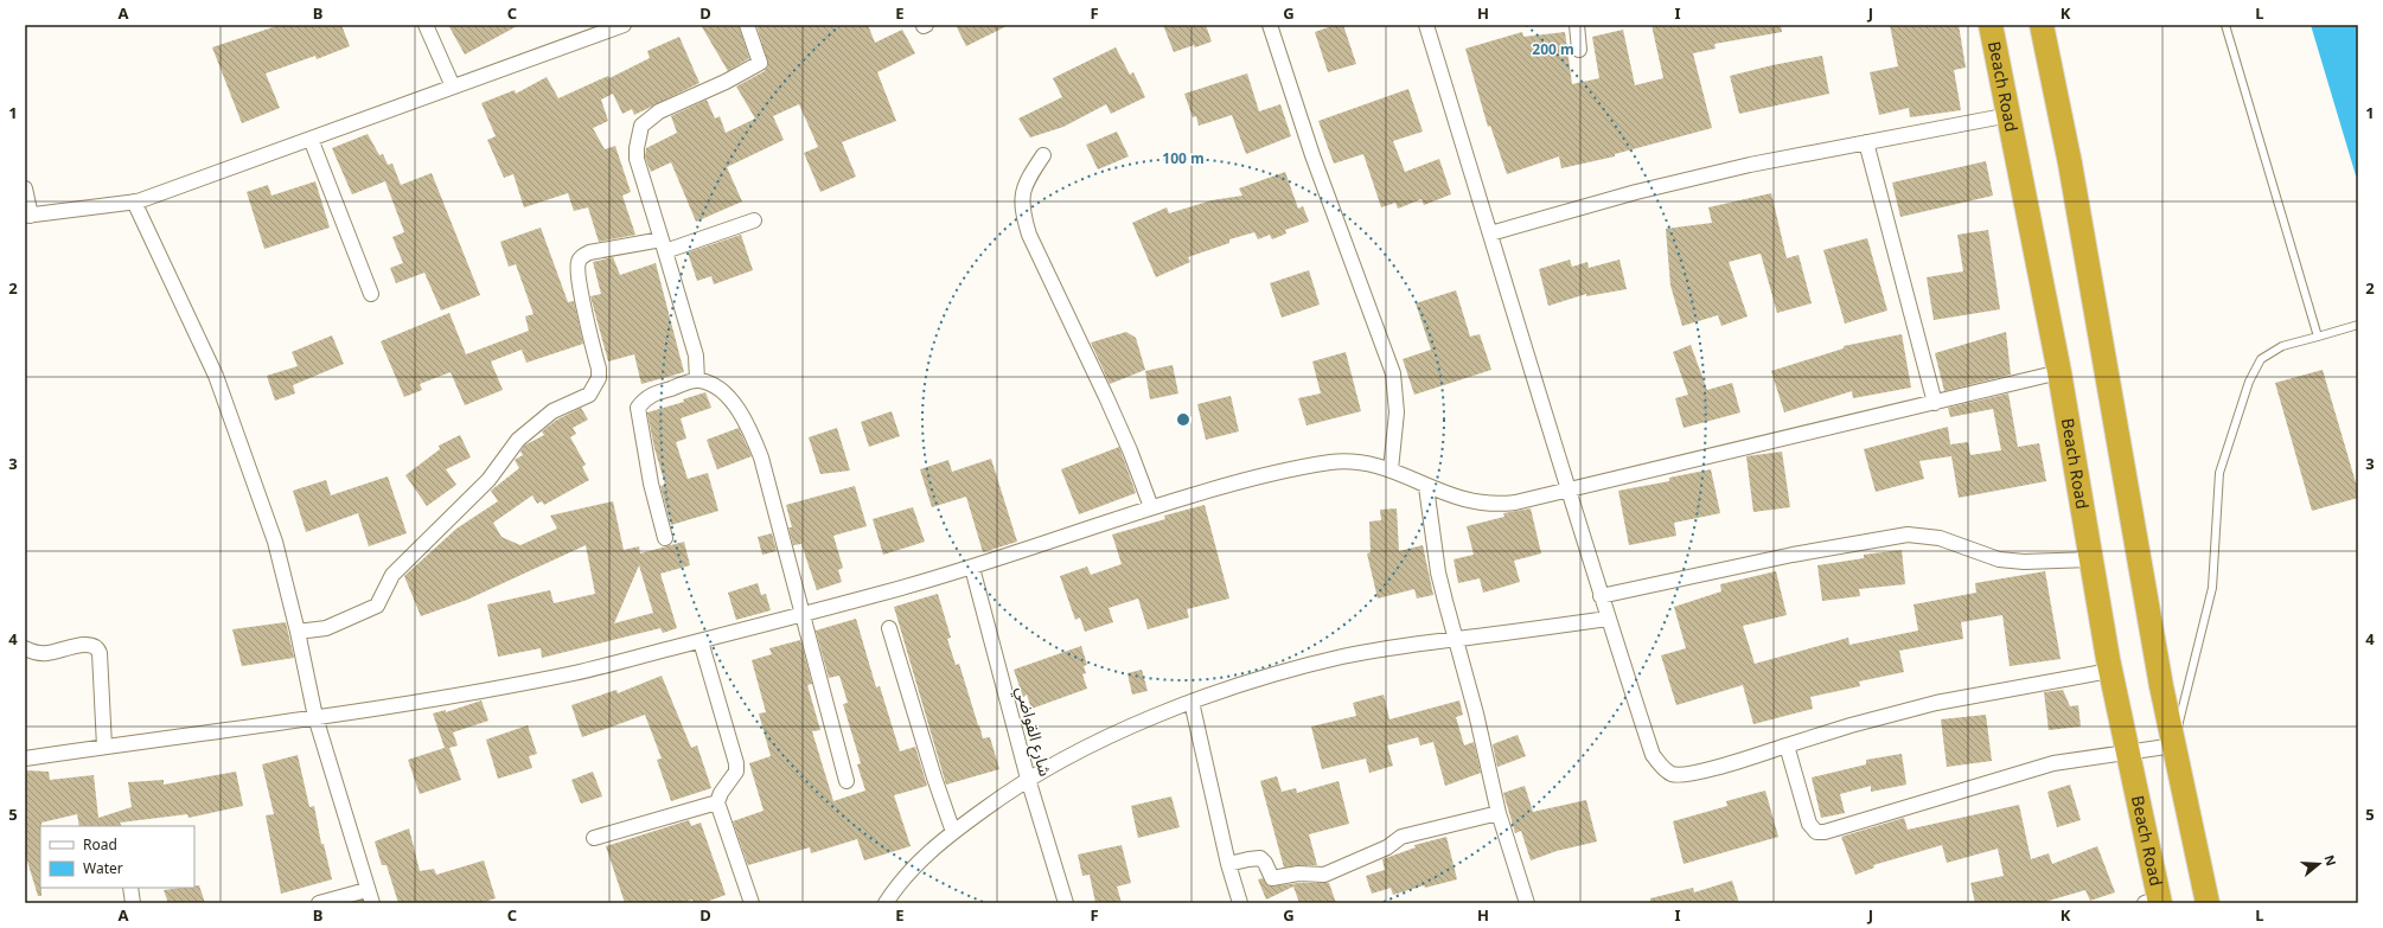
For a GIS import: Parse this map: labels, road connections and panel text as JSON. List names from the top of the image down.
{
  "streets": {
    "highway": ["Beach Road"],
    "street": ["شارع القواضي"]
  },
  "legend": ["Road", "Water"],
  "north": "right",
  "grid": {
    "columns": [
      "A",
      "B",
      "C",
      "D",
      "E",
      "F",
      "G",
      "H",
      "I",
      "J",
      "K",
      "L"
    ],
    "rows": [
      "1",
      "2",
      "3",
      "4",
      "5"
    ]
  },
  "rings": ["200 m", "100 m"]
}
